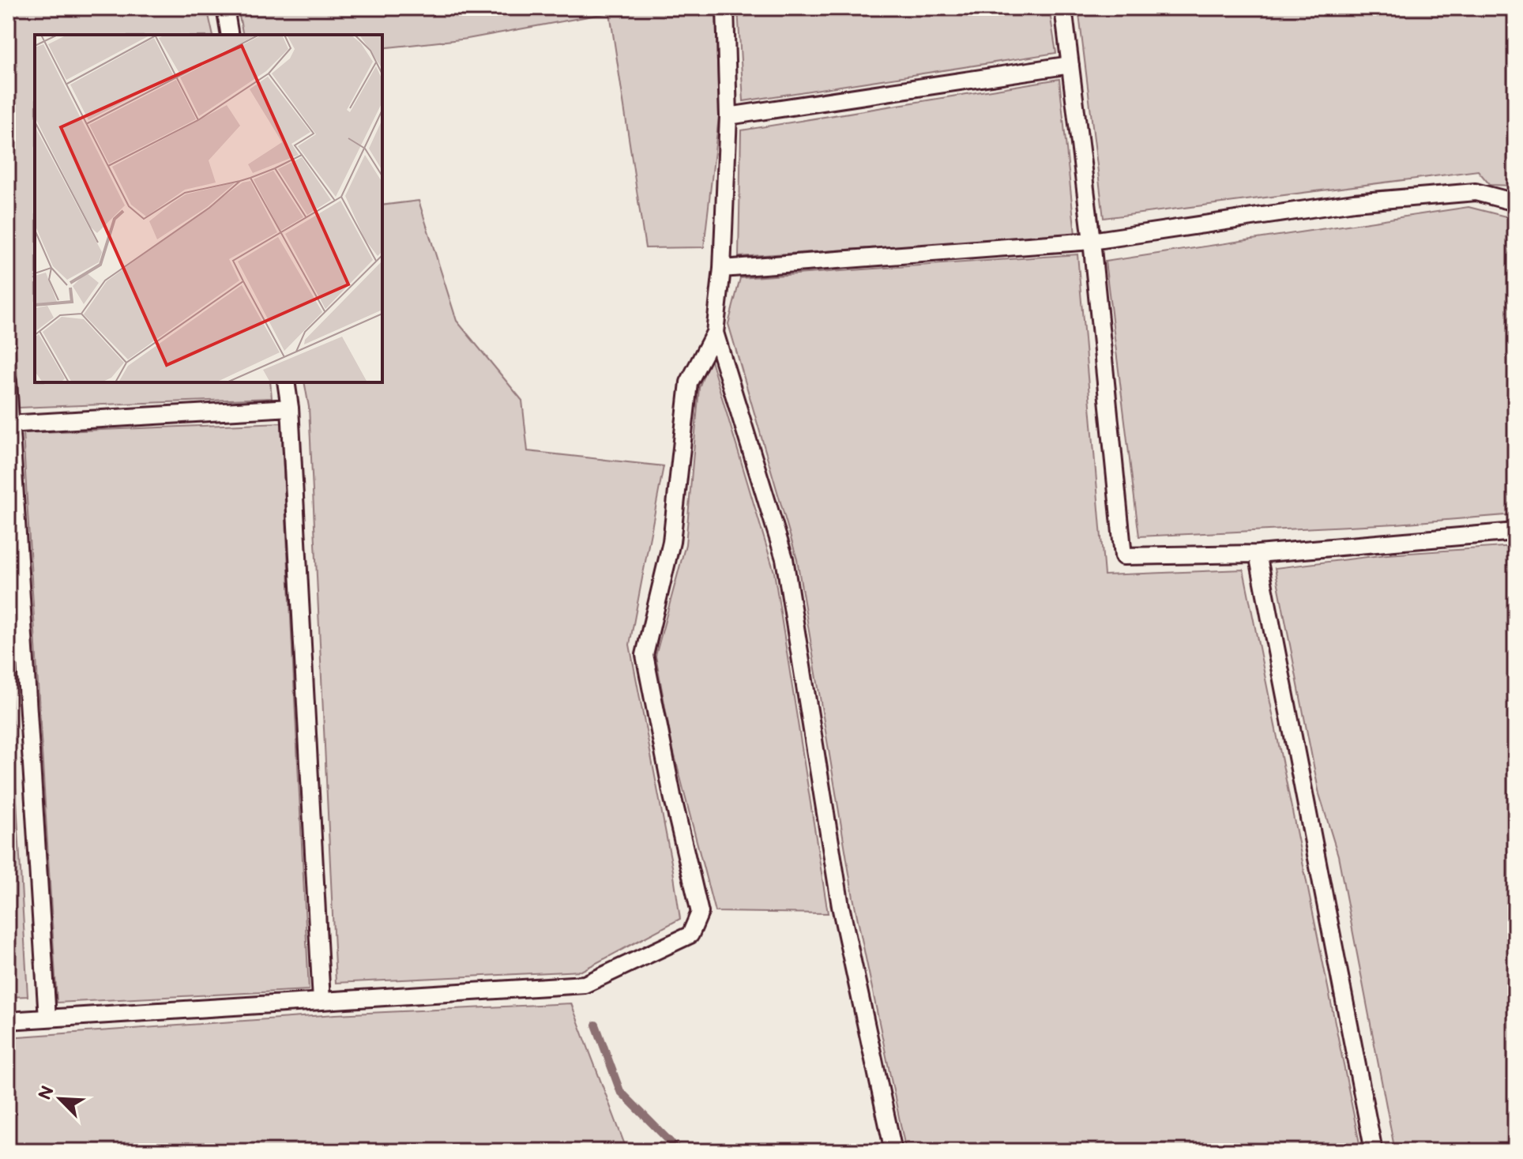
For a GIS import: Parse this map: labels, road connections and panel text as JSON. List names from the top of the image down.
{
  "north": "top left"
}
